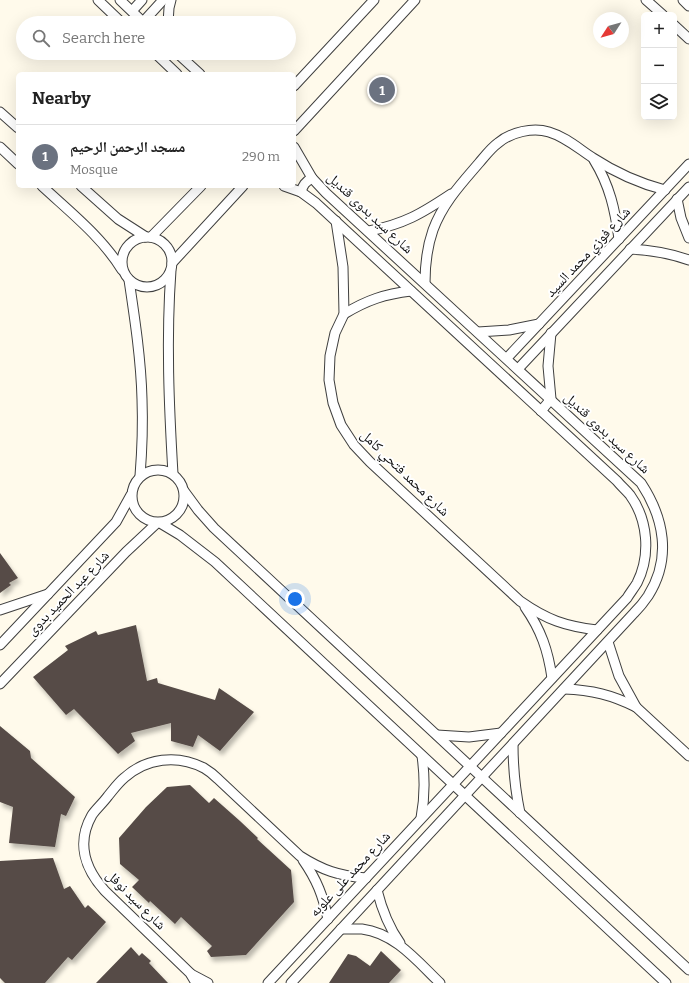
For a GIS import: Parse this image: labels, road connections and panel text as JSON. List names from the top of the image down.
{
  "streets": {
    "street": [
      "شارع سيد بدوى قنديل",
      "شارع فوزي محمد السيد",
      "شارع محمد فتحي كامل",
      "شارع عبد الحميد بدوى",
      "شارع محمد على علوبه",
      "شارع سيد نوفل"
    ]
  },
  "crossings": [
    ["شارع سيد بدوى قنديل", "شارع فوزي محمد السيد"],
    ["شارع سيد بدوى قنديل", "شارع محمد فتحي كامل"],
    ["شارع سيد بدوى قنديل", "شارع محمد على علوبه"],
    ["شارع محمد على علوبه", "شارع سيد نوفل"]
  ],
  "north": "bottom left",
  "page": {
    "map_buttons": ["+", "−"],
    "search": "Search here",
    "heading": "Nearby",
    "pins": "1",
    "list": [
      {
        "mark": "1",
        "name": "مسجد الرحمن الرحيم",
        "note": "Mosque",
        "value": "290 m"
      }
    ]
  }
}
